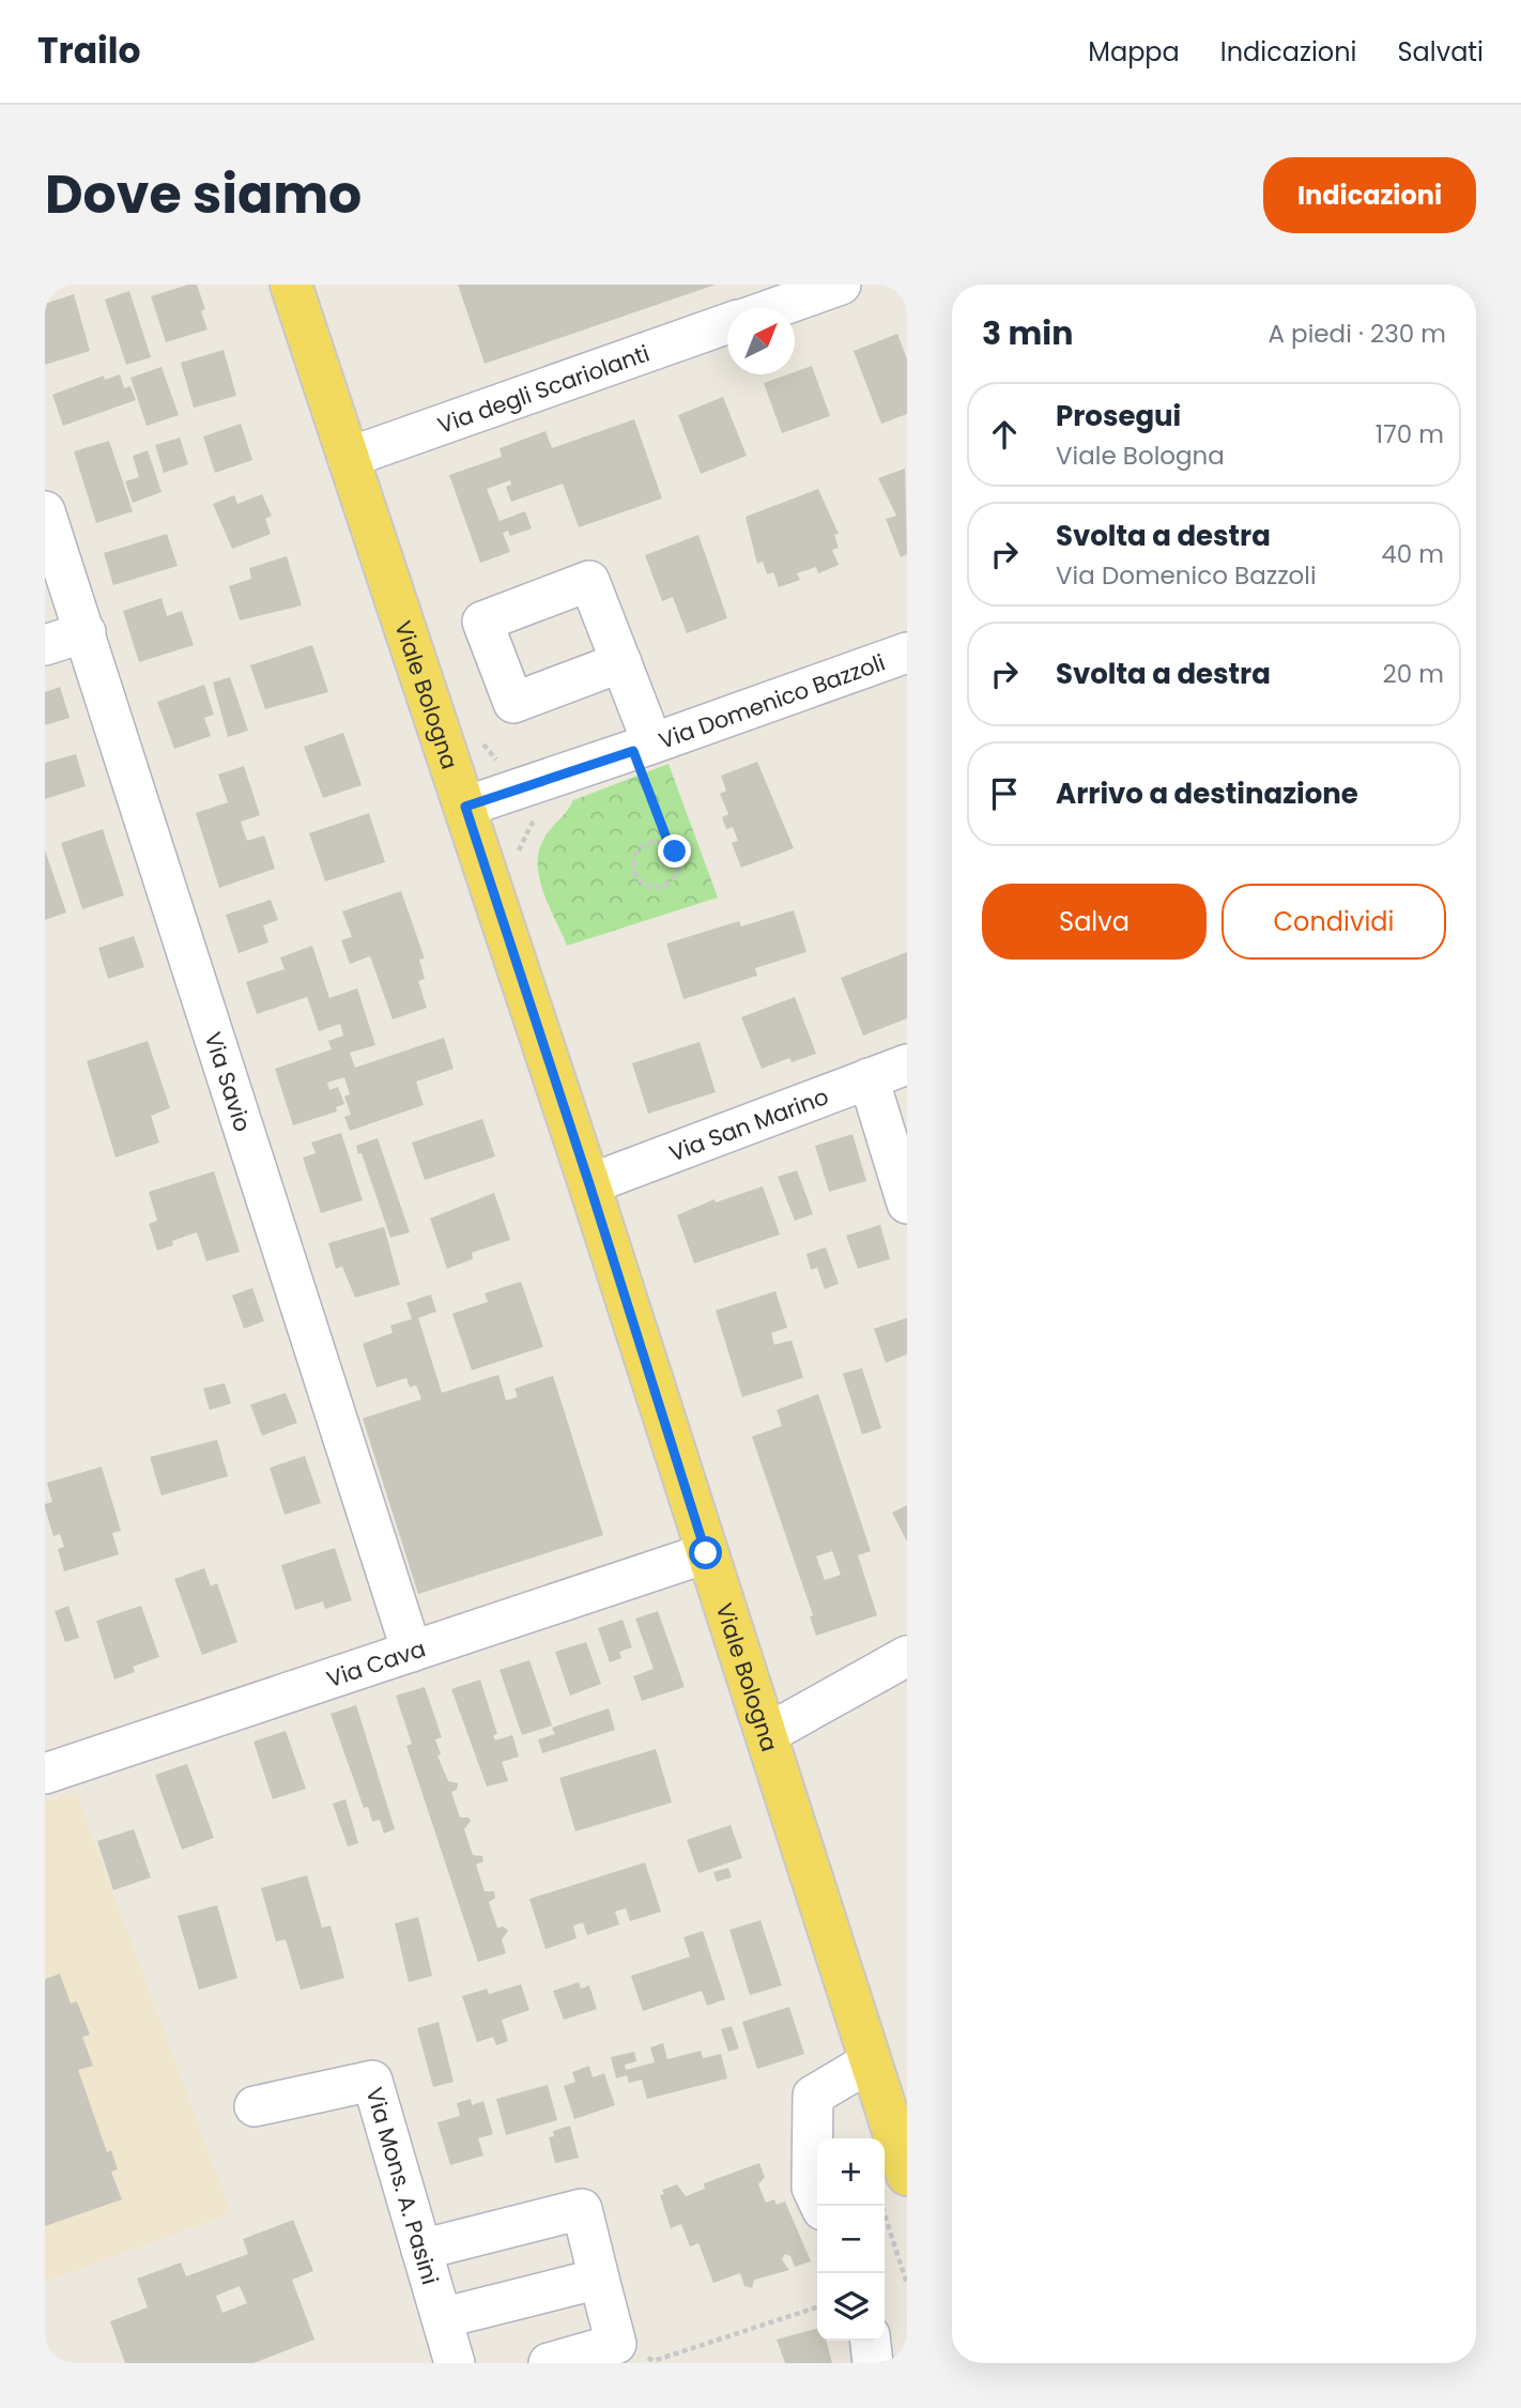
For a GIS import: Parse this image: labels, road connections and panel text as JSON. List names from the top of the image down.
{
  "streets": {
    "main road": ["Viale Bologna"],
    "street": [
      "Via degli Scariolanti",
      "Via Domenico Bazzoli",
      "Via Savio",
      "Via San Marino",
      "Via Cava",
      "Via Mons. A. Pasini"
    ]
  },
  "crossings": [
    ["Via degli Scariolanti", "Viale Bologna"],
    ["Viale Bologna", "Via Domenico Bazzoli"],
    ["Viale Bologna", "Via San Marino"],
    ["Viale Bologna", "Via Cava"],
    ["Via Savio", "Via Cava"]
  ],
  "north": "top right",
  "page": {
    "header": "Trailo",
    "nav": ["Mappa", "Indicazioni", "Salvati"],
    "title": "Dove siamo",
    "buttons": [
      "Indicazioni",
      ["Salva", "Condividi"]
    ],
    "heading": ["3 min", "A piedi · 230 m"],
    "list": [
      ["Prosegui", "Viale Bologna", "170 m"],
      ["Svolta a destra", "Via Domenico Bazzoli", "40 m"],
      ["Svolta a destra", "20 m"],
      "Arrivo a destinazione"
    ],
    "map_buttons": ["+", "−"]
  }
}
